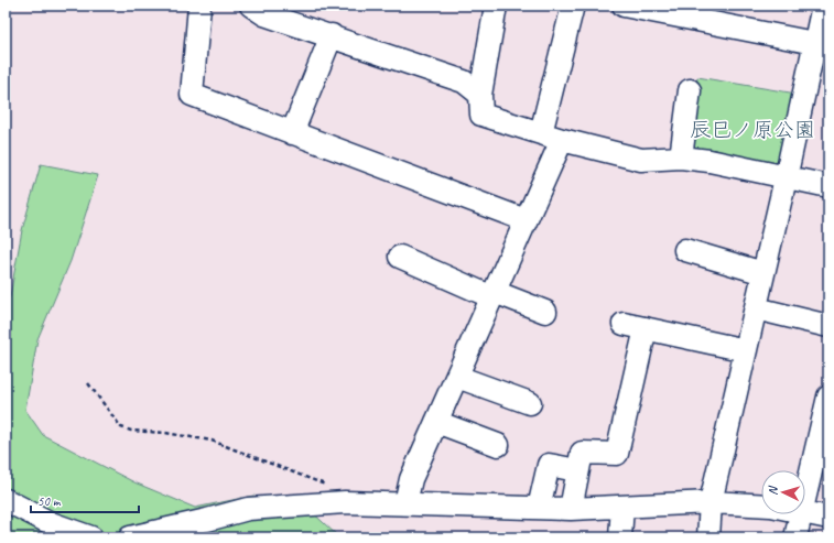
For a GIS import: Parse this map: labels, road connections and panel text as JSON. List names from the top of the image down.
{
  "parks": ["辰巳ノ原公園"],
  "scale_bar": "50 m",
  "north": "left"
}
